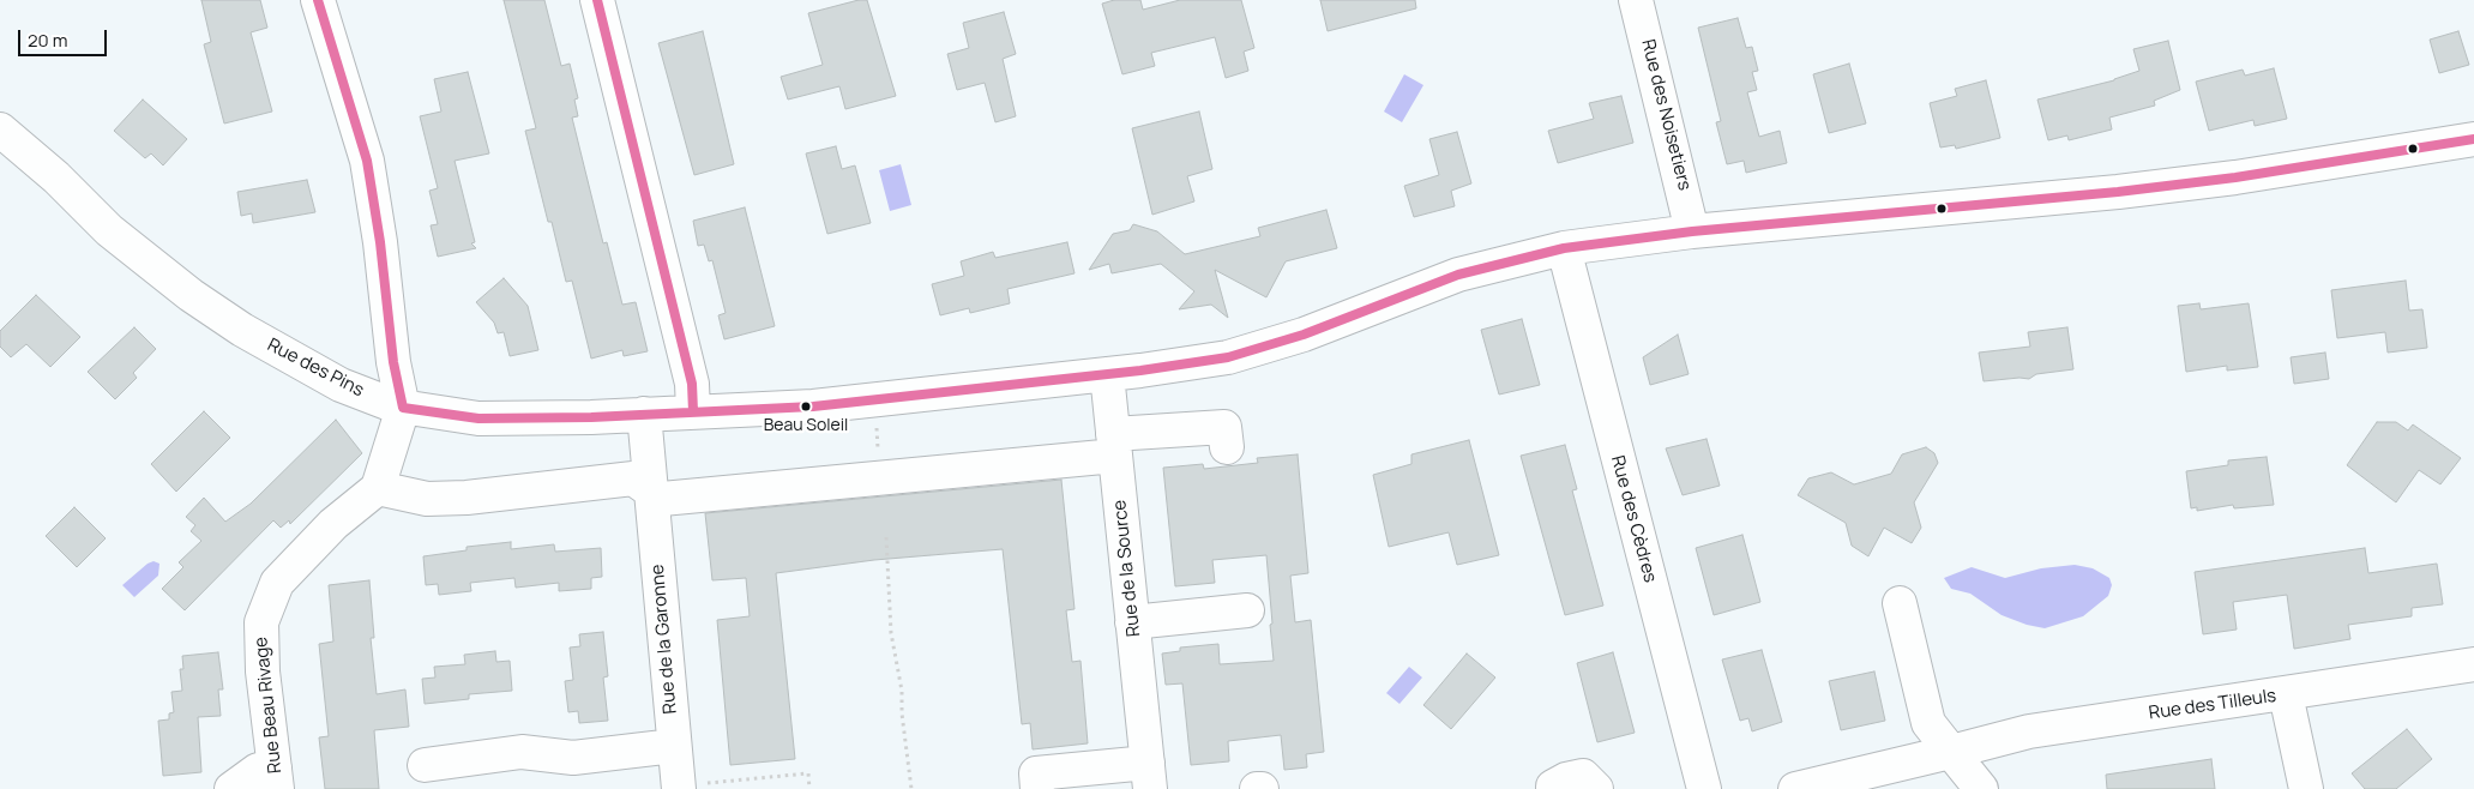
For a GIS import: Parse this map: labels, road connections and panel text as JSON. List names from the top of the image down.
{
  "streets": {
    "street": [
      "Rue des Noisetiers",
      "Rue des Pins",
      "Rue des Cèdres",
      "Rue de la Source",
      "Rue de la Garonne",
      "Rue Beau Rivage",
      "Rue des Tilleuls"
    ]
  },
  "crossings": [
    ["Rue des Noisetiers", "Rue des Pins"],
    ["Rue des Pins", "Rue des Cèdres"],
    ["Rue des Pins", "Rue de la Source"],
    ["Rue des Pins", "Rue de la Garonne"]
  ],
  "places": ["Beau Soleil"],
  "scale_bar": "20 m"
}
